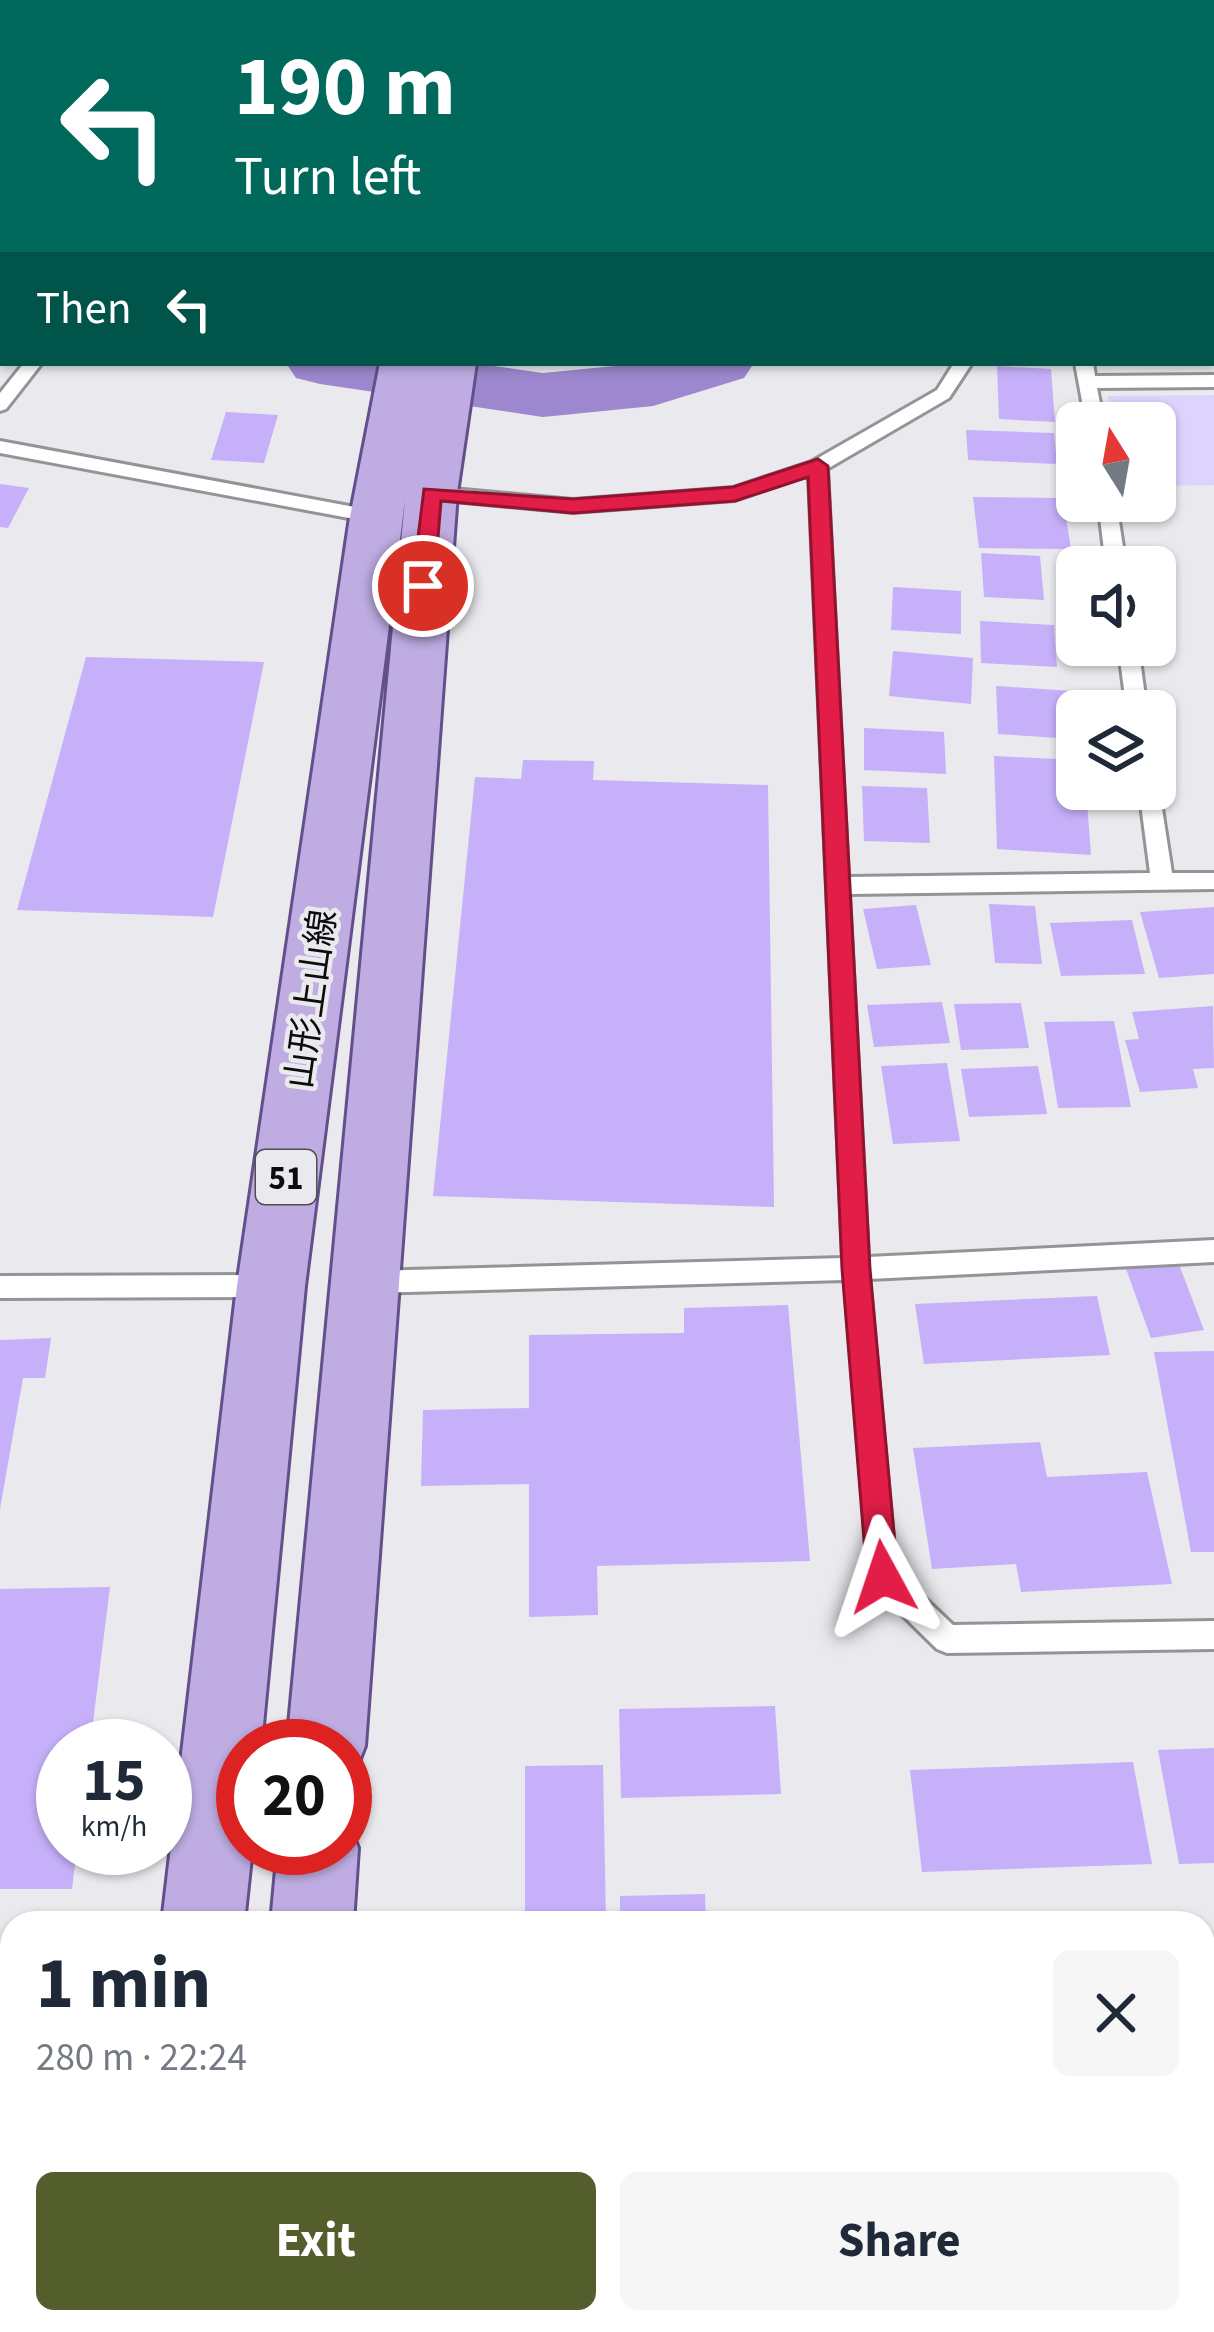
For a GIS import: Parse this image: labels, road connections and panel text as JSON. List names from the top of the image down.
{
  "streets": {
    "main road": ["山形上山線", "51"]
  },
  "north": "top",
  "page": {
    "turn": ["190 m", "Turn left"],
    "then": "Then",
    "speed": "15 km/h",
    "limit": "20",
    "heading": ["1 min", "280 m · 22:24"],
    "buttons": ["Exit", "Share"]
  }
}
